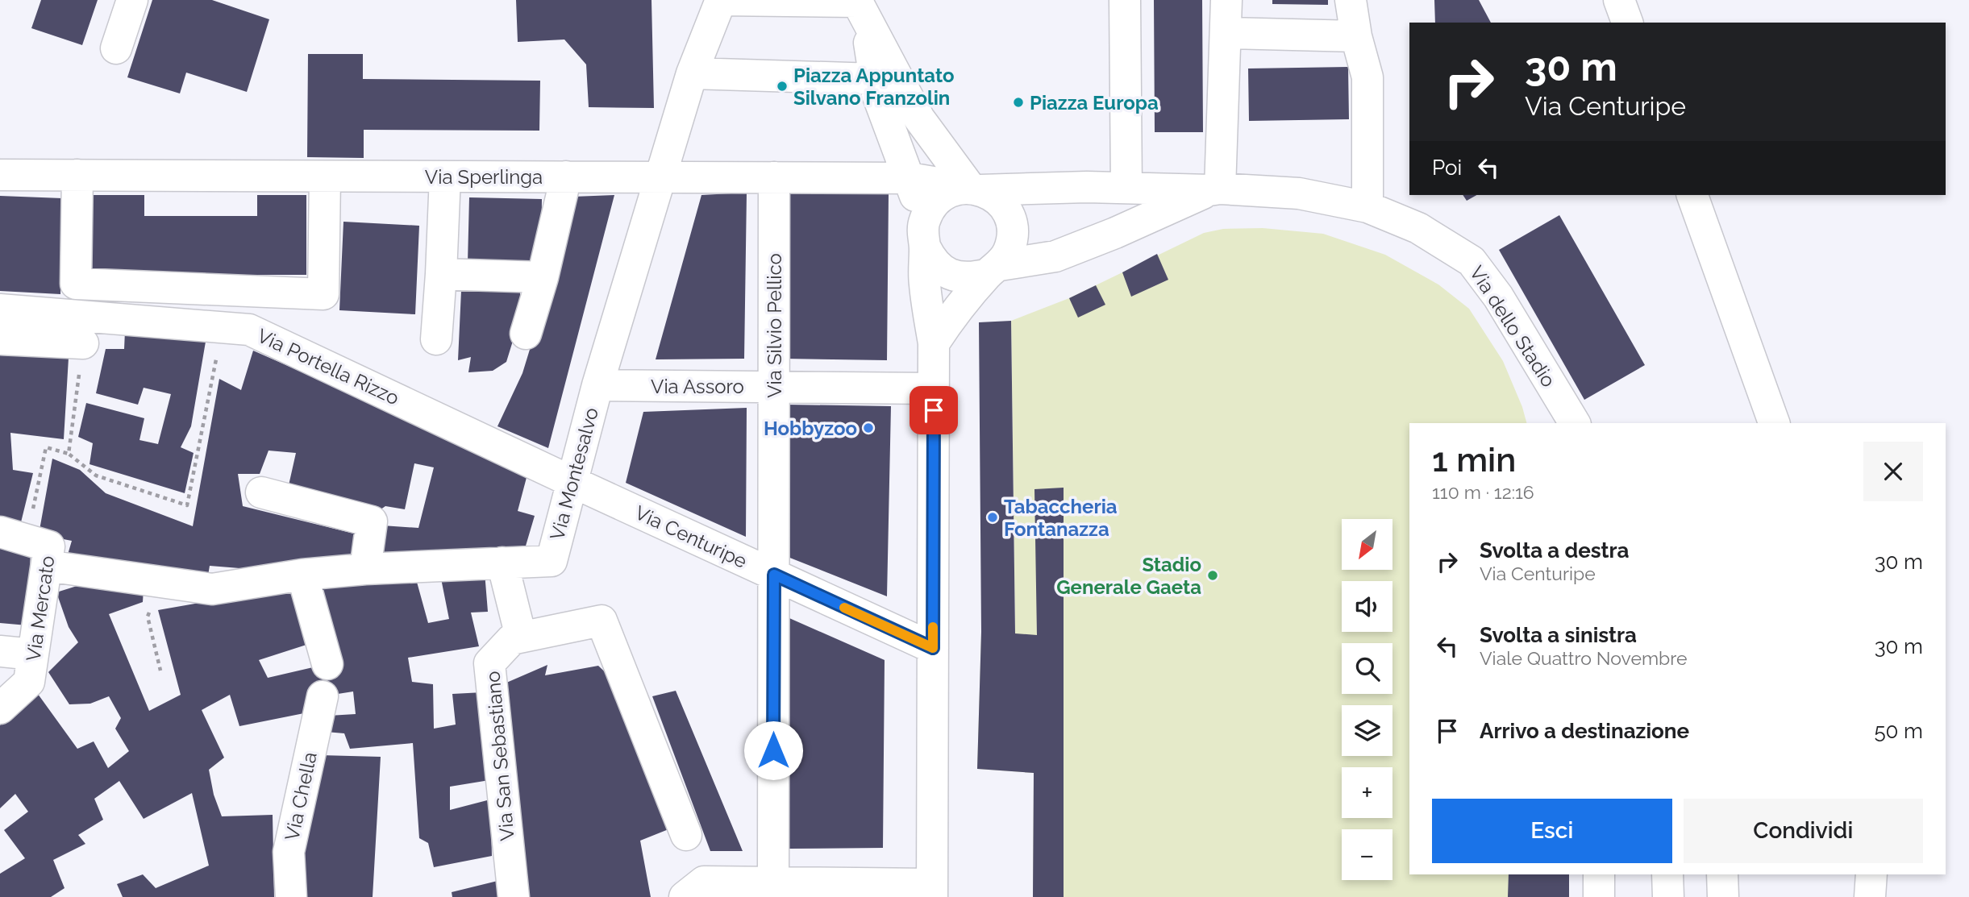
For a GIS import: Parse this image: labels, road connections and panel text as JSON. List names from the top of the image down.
{
  "streets": {
    "street": [
      "Via Sperlinga",
      "Via Silvio Pellico",
      "Via dello Stadio",
      "Via Portella Rizzo",
      "Via Assoro",
      "Via Montesalvo",
      "Via Centuripe",
      "Via Mercato",
      "Via San Sebastiano",
      "Via Chella"
    ]
  },
  "crossings": [
    ["Via Sperlinga", "Via Silvio Pellico"],
    ["Via Sperlinga", "Via dello Stadio"],
    ["Via Sperlinga", "Via Montesalvo"],
    ["Via Silvio Pellico", "Via Assoro"],
    ["Via Silvio Pellico", "Via Centuripe"],
    ["Via Portella Rizzo", "Via Montesalvo"],
    ["Via Portella Rizzo", "Via Centuripe"],
    ["Via Assoro", "Via Montesalvo"],
    ["Via Montesalvo", "Via Centuripe"],
    ["Via Montesalvo", "Via Mercato"]
  ],
  "places": [
    "Piazza Appuntato Silvano Franzolin",
    "Piazza Europa",
    "Hobbyzoo",
    "Tabaccheria Fontanazza",
    "Stadio Generale Gaeta"
  ],
  "north": "bottom left",
  "page": {
    "turn": ["30 m", "Via Centuripe"],
    "then": "Poi",
    "heading": ["1 min", "110 m · 12:16"],
    "map_buttons": ["+", "−"],
    "list": [
      {
        "name": "Svolta a destra",
        "note": "Via Centuripe",
        "value": "30 m"
      },
      {
        "name": "Svolta a sinistra",
        "note": "Viale Quattro Novembre",
        "value": "30 m"
      },
      {
        "name": "Arrivo a destinazione",
        "value": "50 m"
      }
    ],
    "buttons": ["Esci", "Condividi"]
  }
}
